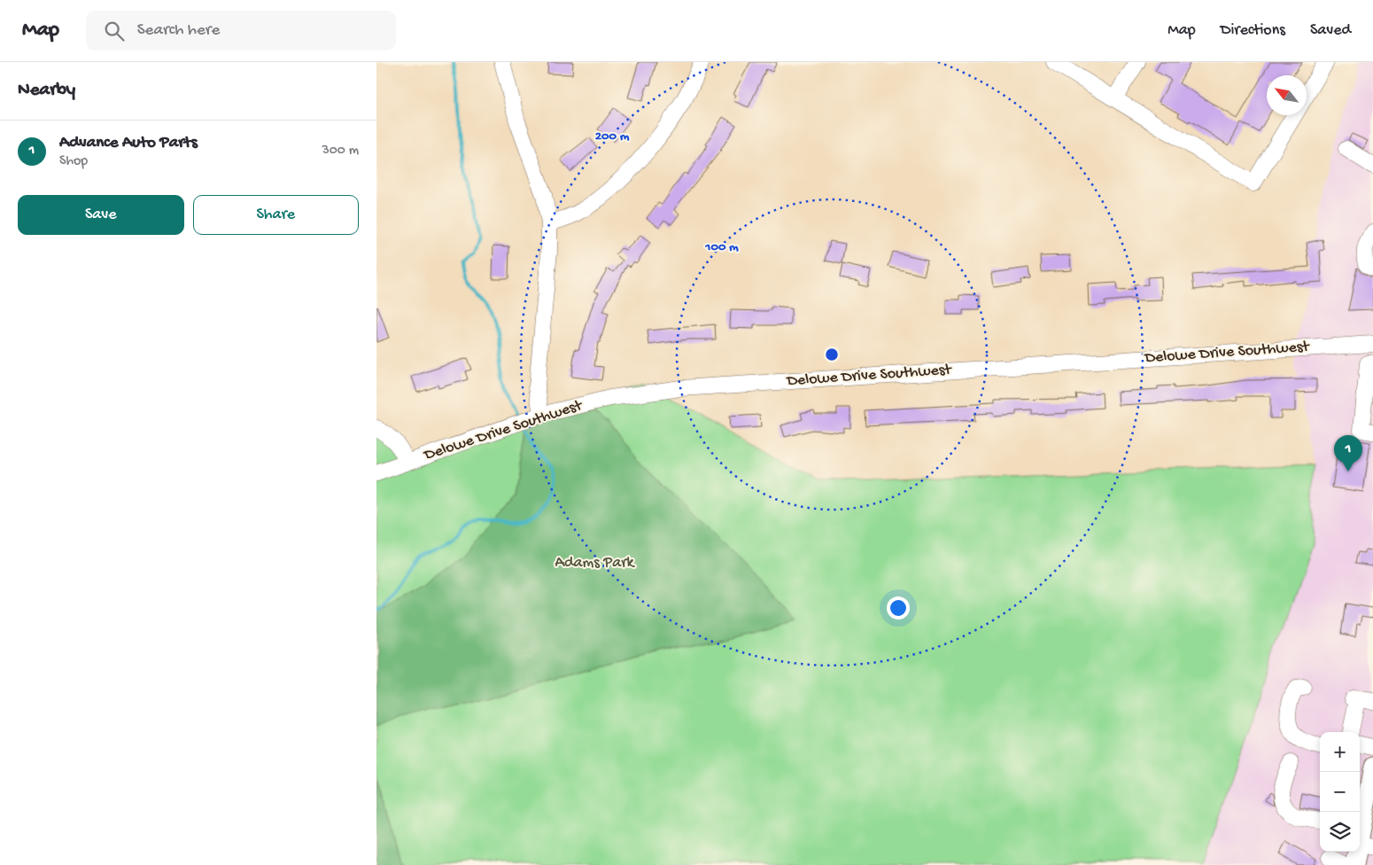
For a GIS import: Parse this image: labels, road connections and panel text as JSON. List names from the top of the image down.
{
  "streets": {
    "street": ["Delowe Drive Southwest"]
  },
  "parks": ["Adams Park"],
  "north": "top left",
  "page": {
    "header": "Map",
    "search": "Search here",
    "nav": ["Map", "Directions", "Saved"],
    "heading": "Nearby",
    "list": [
      {
        "mark": "1",
        "name": "Advance Auto Parts",
        "note": "Shop",
        "value": "300 m"
      }
    ],
    "buttons": ["Save", "Share"],
    "pins": "1",
    "map_buttons": ["+", "−"]
  },
  "rings": ["200 m", "100 m"]
}
